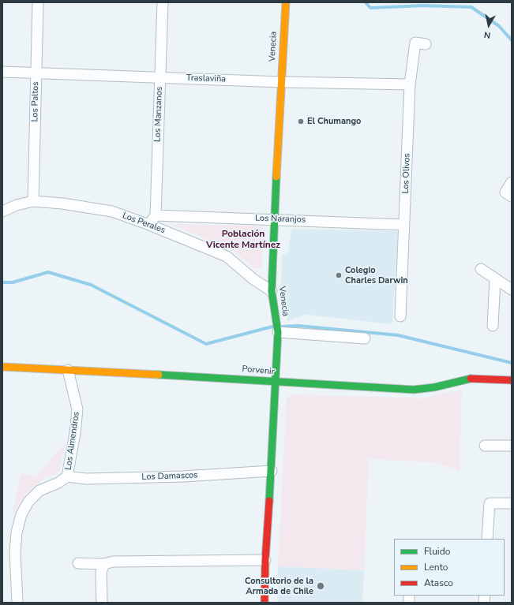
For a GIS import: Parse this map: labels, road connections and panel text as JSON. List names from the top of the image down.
{
  "streets": {
    "street": [
      "Venecia",
      "Traslaviña",
      "Los Paltos",
      "Los Manzanos",
      "Los Olivos",
      "Los Naranjos",
      "Los Perales",
      "Porvenir",
      "Los Almendros",
      "Los Damascos"
    ]
  },
  "crossings": [
    ["Venecia", "Traslaviña"],
    ["Venecia", "Los Naranjos"],
    ["Venecia", "Los Perales"],
    ["Venecia", "Porvenir"],
    ["Venecia", "Los Damascos"],
    ["Traslaviña", "Los Paltos"],
    ["Traslaviña", "Los Manzanos"],
    ["Traslaviña", "Los Olivos"],
    ["Los Paltos", "Los Perales"],
    ["Los Manzanos", "Los Naranjos"],
    ["Los Manzanos", "Los Perales"],
    ["Los Olivos", "Los Naranjos"],
    ["Porvenir", "Los Almendros"],
    ["Los Almendros", "Los Damascos"]
  ],
  "districts": ["Población Vicente Martínez"],
  "places": ["El Chumango", "Colegio Charles Darwin", "Consultorio de la Armada de Chile"],
  "legend": ["Fluido", "Lento", "Atasco"],
  "north": "bottom"
}
